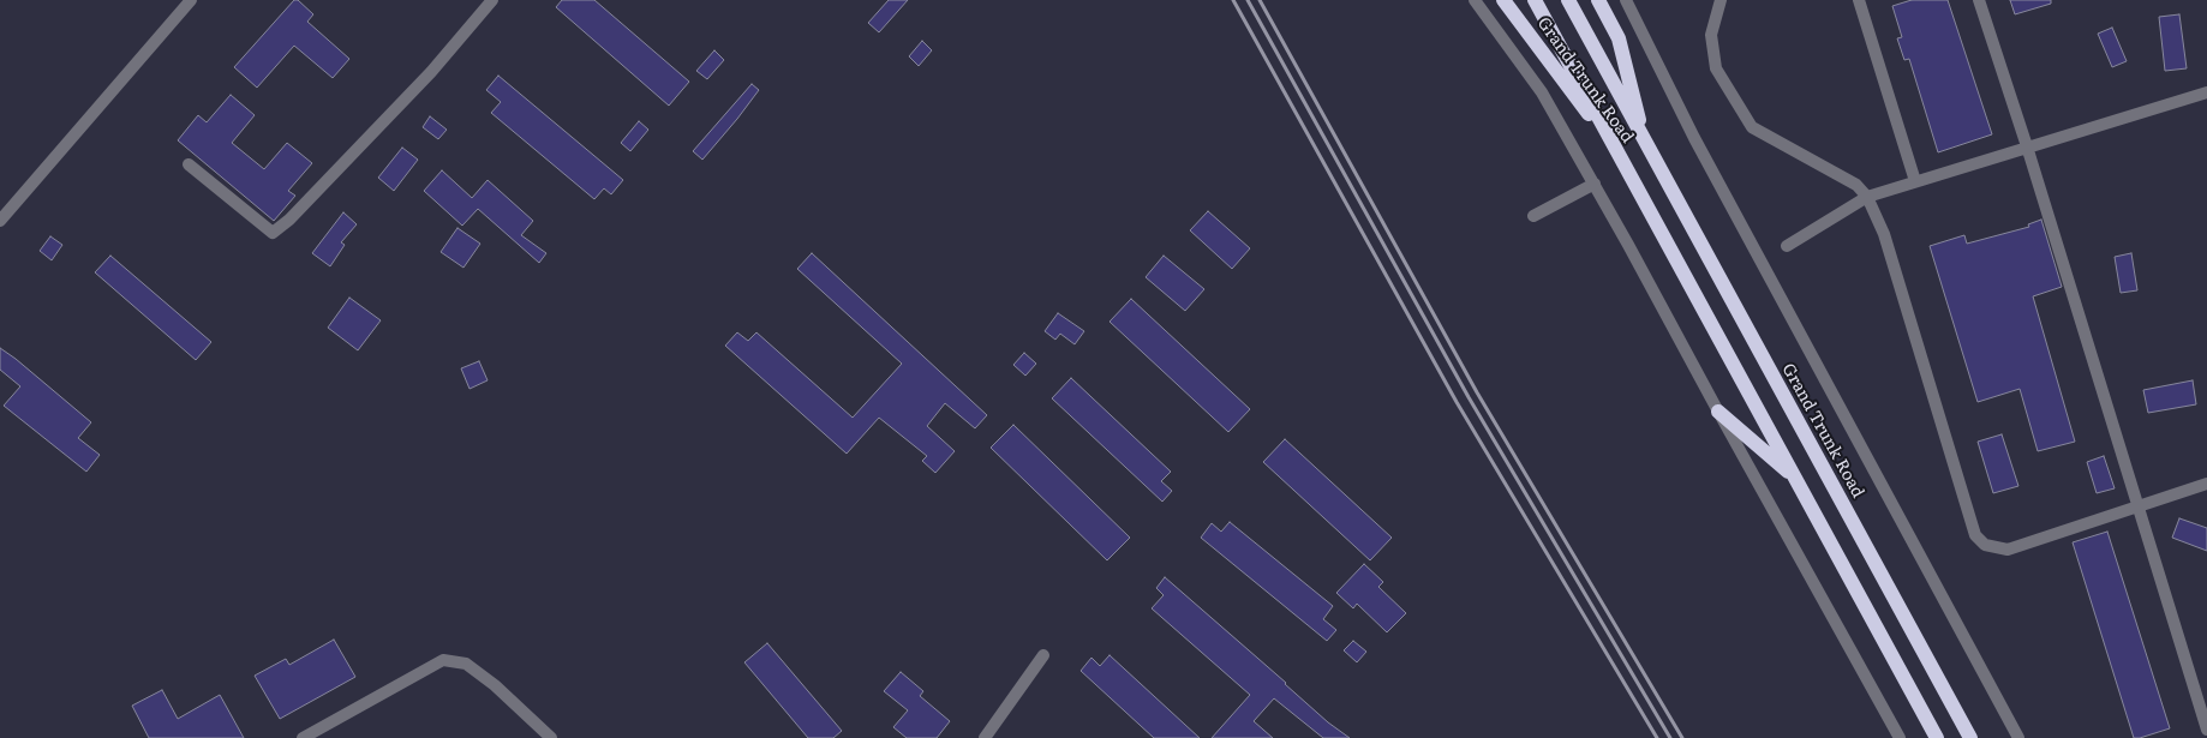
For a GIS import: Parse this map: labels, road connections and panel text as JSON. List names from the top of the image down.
{
  "streets": {
    "highway": ["Grand Trunk Road"]
  }
}
